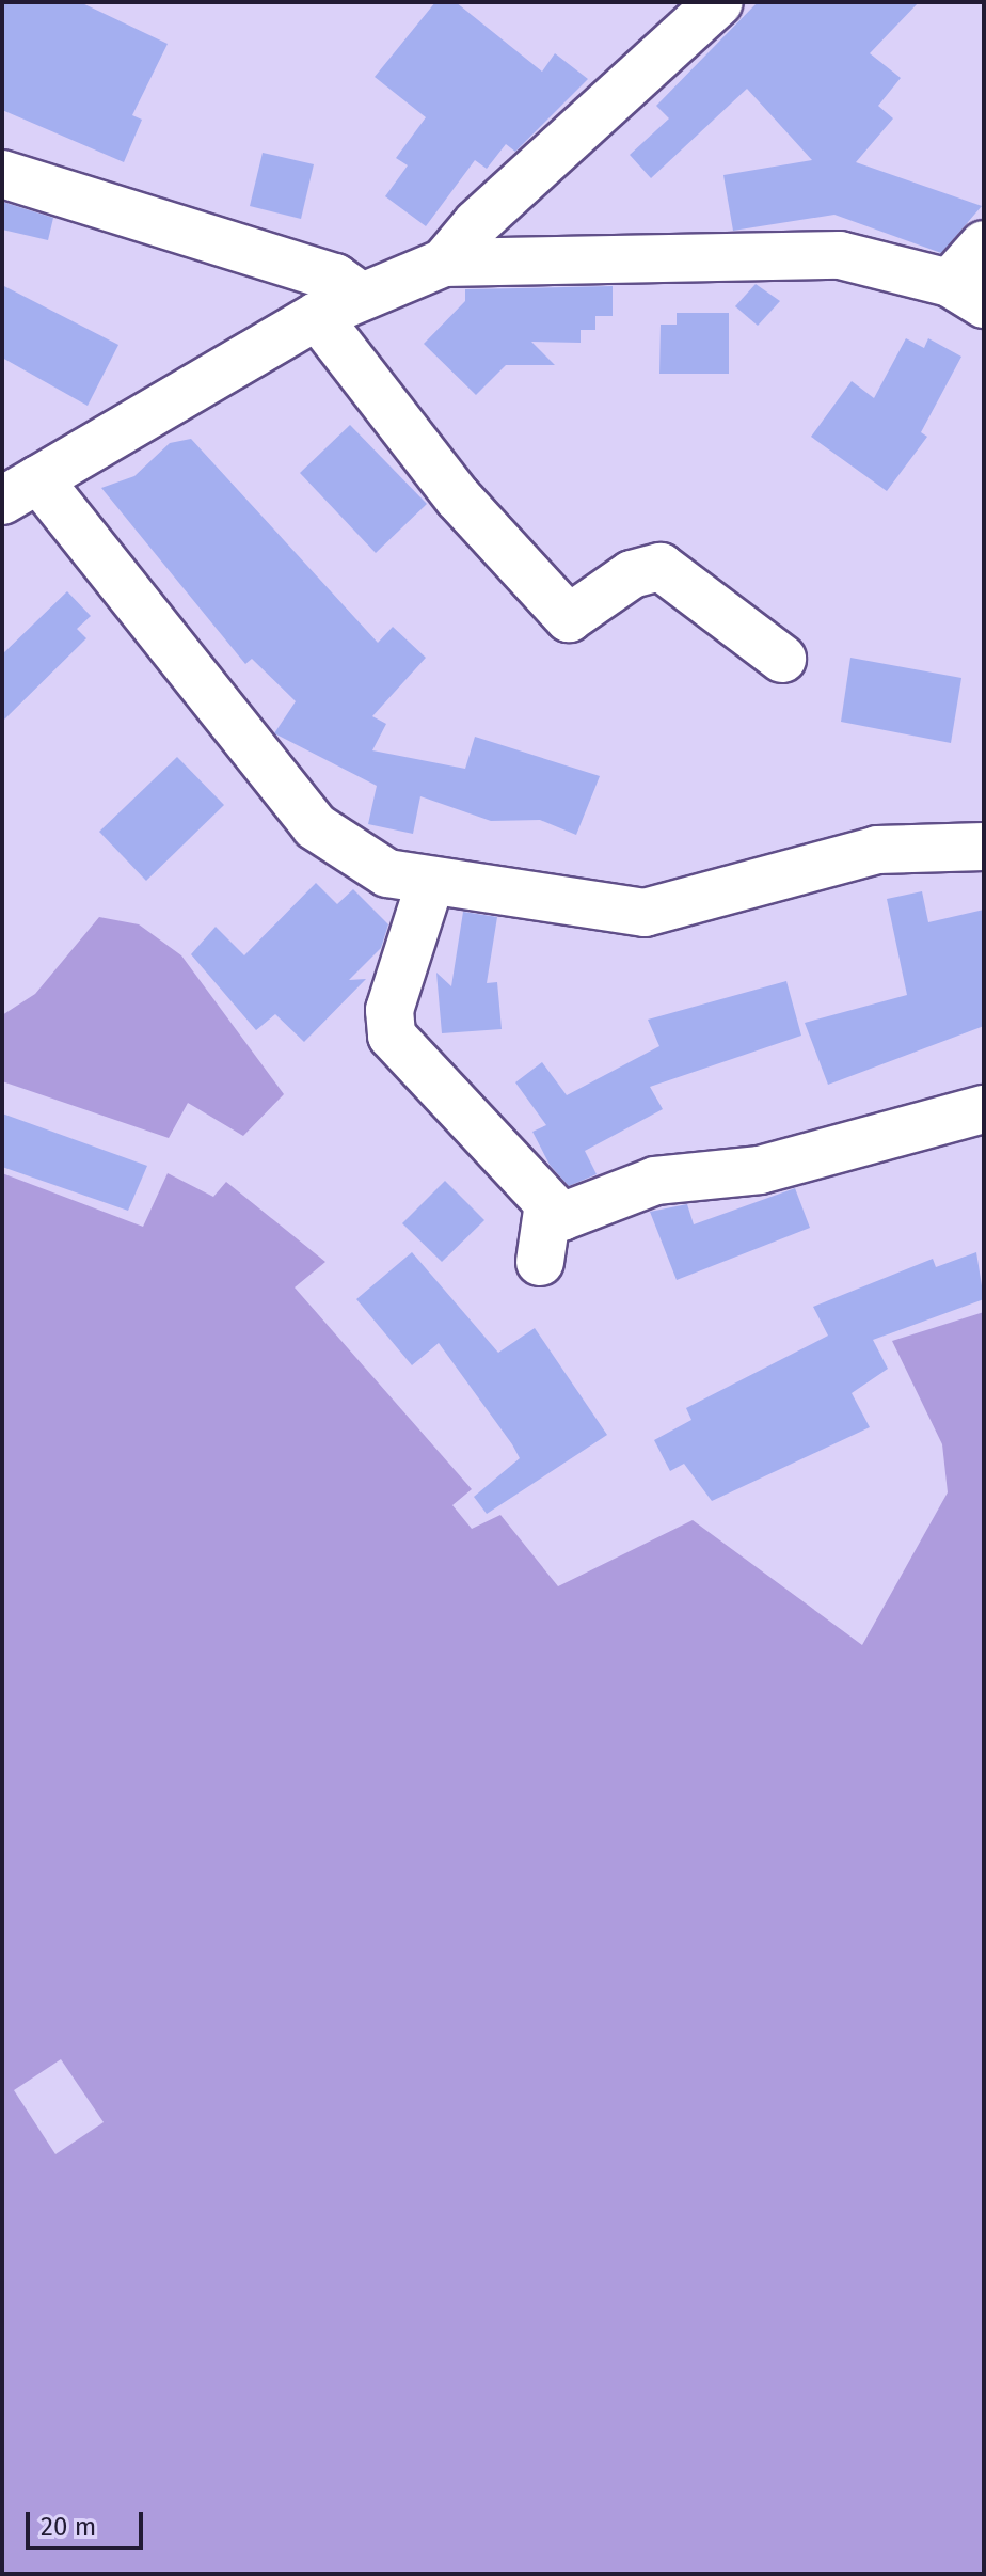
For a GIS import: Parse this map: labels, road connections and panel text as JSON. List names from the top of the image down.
{
  "scale_bar": "20 m"
}
